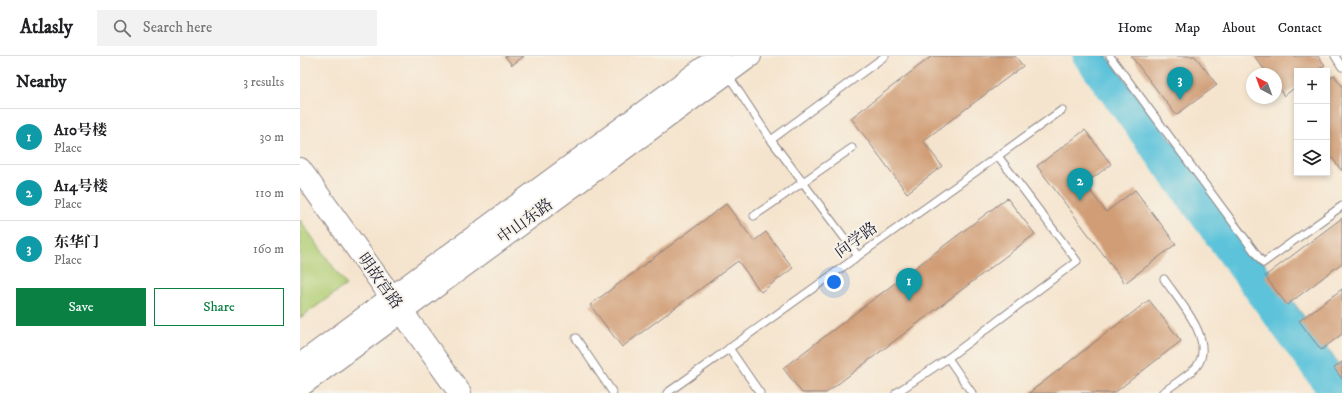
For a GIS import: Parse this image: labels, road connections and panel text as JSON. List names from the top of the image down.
{
  "streets": {
    "main road": ["中山东路", "明故宫路"],
    "lane": ["向学路"]
  },
  "crossings": [
    ["中山东路", "明故宫路"]
  ],
  "north": "top left",
  "page": {
    "header": "Atlasly",
    "search": "Search here",
    "nav": [
      "Home",
      "Map",
      "About",
      "Contact"
    ],
    "heading": ["Nearby", "3 results"],
    "pins": ["3", "2", "1"],
    "map_buttons": ["+", "−"],
    "list": [
      {
        "mark": "1",
        "name": "A10号楼",
        "note": "Place",
        "value": "30 m"
      },
      {
        "mark": "2",
        "name": "A14号楼",
        "note": "Place",
        "value": "110 m"
      },
      {
        "mark": "3",
        "name": "东华门",
        "note": "Place",
        "value": "160 m"
      }
    ],
    "buttons": ["Save", "Share"]
  }
}
